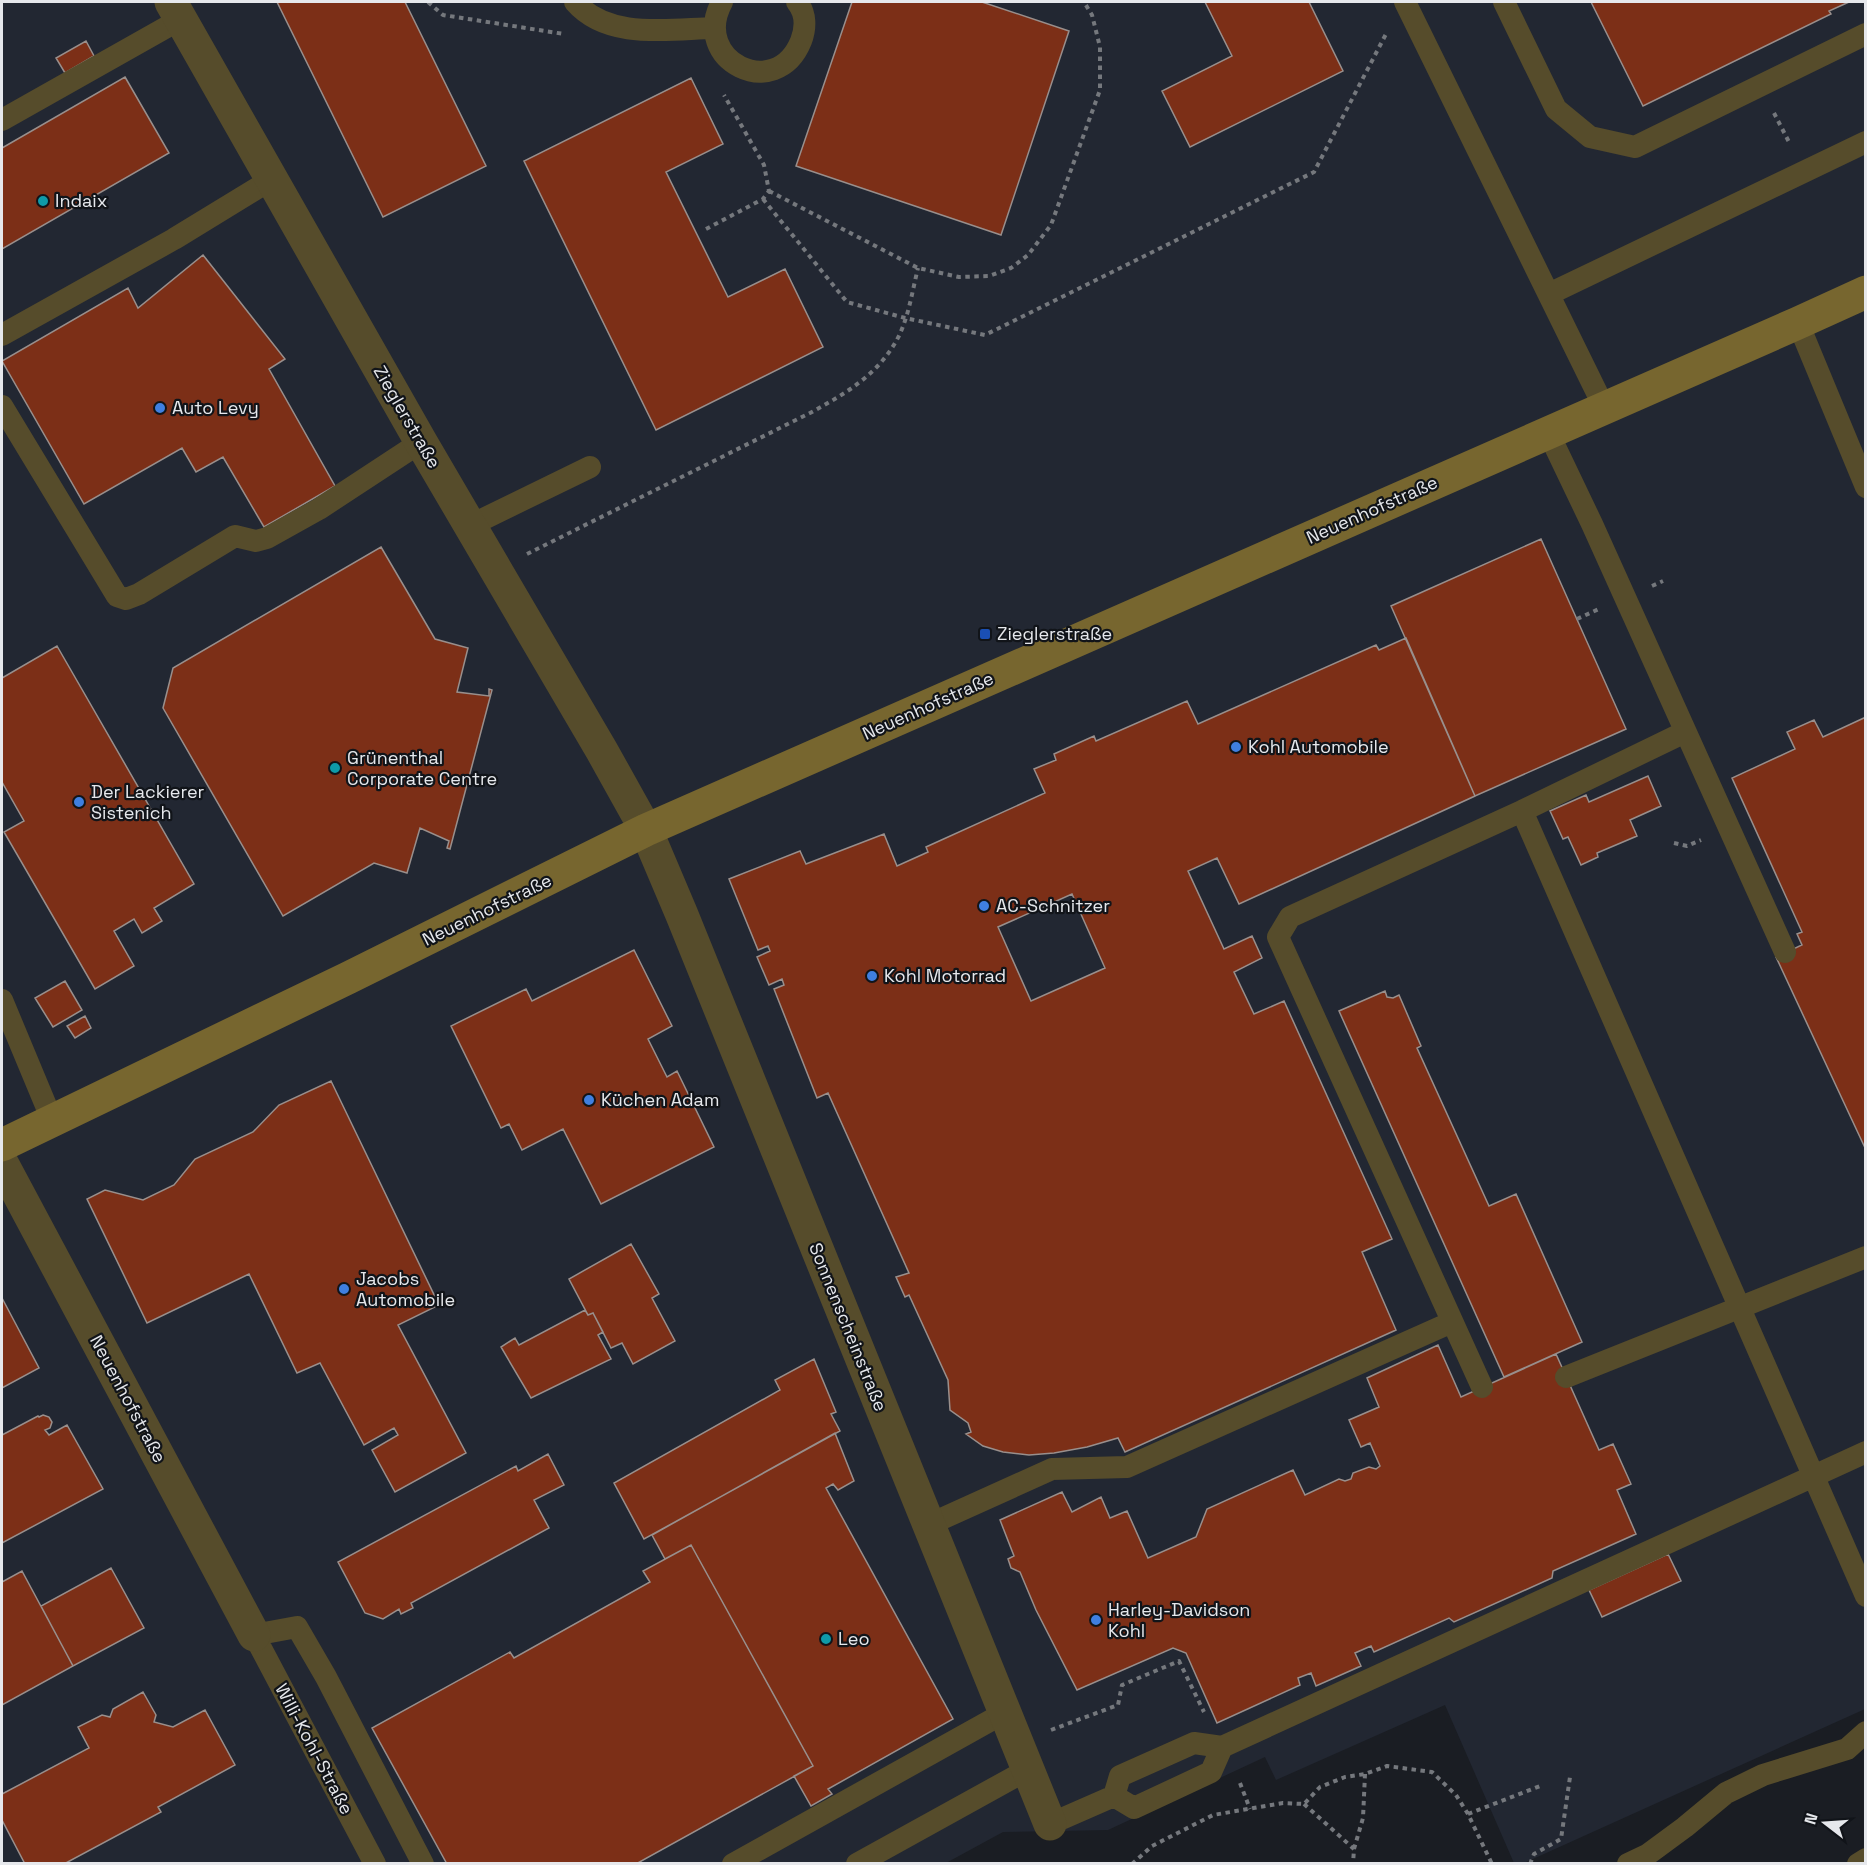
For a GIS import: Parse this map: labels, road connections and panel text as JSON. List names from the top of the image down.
{
  "streets": {
    "street": ["Zieglerstraße", "Neuenhofstraße", "Sonnenscheinstraße"],
    "lane": ["Willi-Kohl-Straße"]
  },
  "crossings": [
    ["Zieglerstraße", "Neuenhofstraße"],
    ["Zieglerstraße", "Sonnenscheinstraße"],
    ["Neuenhofstraße", "Sonnenscheinstraße"],
    ["Neuenhofstraße", "Willi-Kohl-Straße"]
  ],
  "places": {
    "other": [
      "Indaix",
      "Auto Levy",
      "Kohl Automobile",
      "Grünenthal Corporate Centre",
      "Der Lackierer Sistenich",
      "AC-Schnitzer",
      "Kohl Motorrad",
      "Küchen Adam",
      "Jacobs Automobile",
      "Harley-Davidson Kohl",
      "Leo"
    ],
    "transit": ["Zieglerstraße"]
  },
  "north": "left"
}
